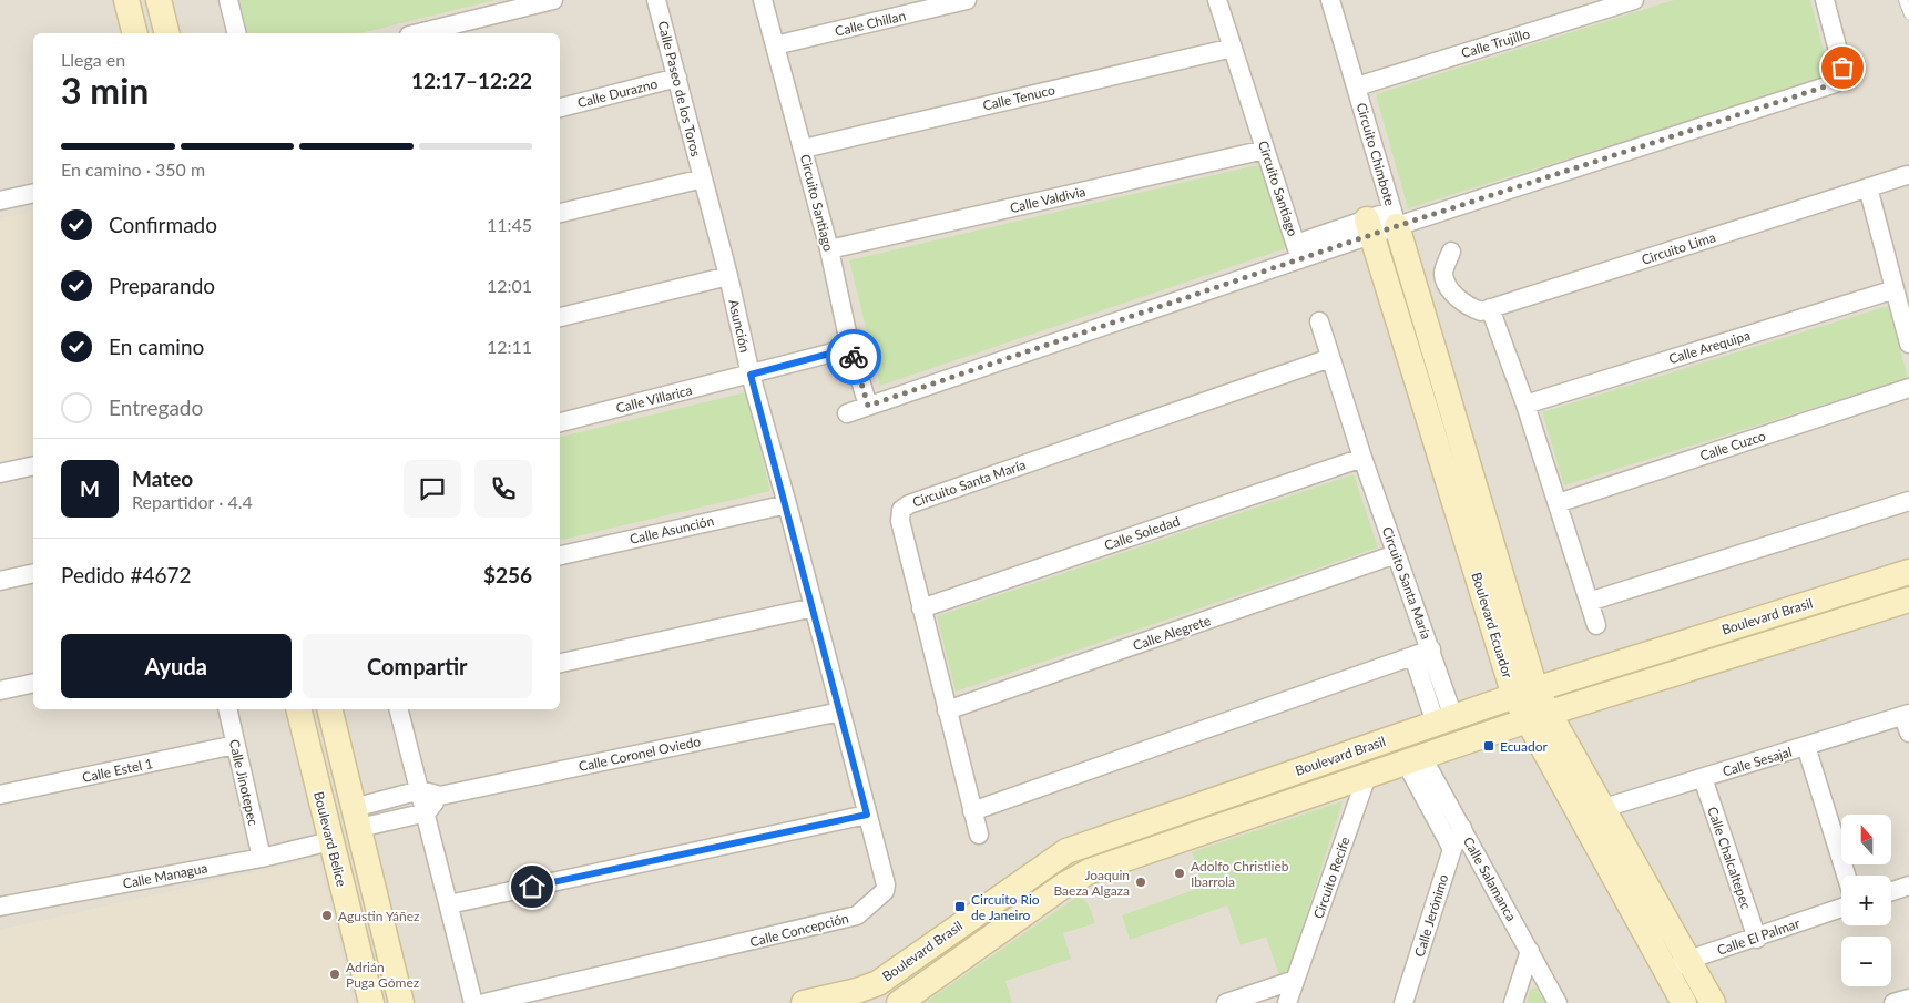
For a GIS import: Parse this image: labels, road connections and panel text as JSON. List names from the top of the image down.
{
  "streets": {
    "street": [
      "Calle Chillan",
      "Calle Trujillo",
      "Calle Paseo de los Toros",
      "Calle Durazno",
      "Calle Tenuco",
      "Circuito Chimbote",
      "Circuito Santiago",
      "Calle Valdivia",
      "Circuito Lima",
      "Asunción",
      "Calle Arequipa",
      "Calle Villarica",
      "Calle Cuzco",
      "Circuito Santa María",
      "Calle Asunción",
      "Calle Soledad",
      "Boulevard Brasil",
      "Boulevard Ecuador",
      "Calle Alegrete",
      "Calle Coronel Oviedo",
      "Calle Sesajal",
      "Calle Estel 1",
      "Calle Jinotepec",
      "Boulevard Belice",
      "Calle Chalcaltepec",
      "Calle Managua",
      "Circuito Recife",
      "Calle Salamanca",
      "Calle Jerónimo",
      "Calle Concepción",
      "Calle El Palmar"
    ]
  },
  "crossings": [
    ["Calle Chillan", "Circuito Santiago"],
    ["Calle Trujillo", "Circuito Chimbote"],
    ["Calle Paseo de los Toros", "Calle Durazno"],
    ["Calle Paseo de los Toros", "Asunción"],
    ["Calle Tenuco", "Circuito Santiago"],
    ["Circuito Chimbote", "Boulevard Ecuador"],
    ["Circuito Santiago", "Calle Valdivia"],
    ["Circuito Santiago", "Calle Villarica"],
    ["Asunción", "Calle Villarica"],
    ["Asunción", "Calle Asunción"],
    ["Asunción", "Calle Concepción"],
    ["Circuito Santa María", "Calle Soledad"],
    ["Circuito Santa María", "Boulevard Brasil"],
    ["Circuito Santa María", "Calle Alegrete"],
    ["Calle Asunción", "Calle Concepción"],
    ["Boulevard Brasil", "Boulevard Ecuador"],
    ["Boulevard Brasil", "Circuito Recife"],
    ["Boulevard Brasil", "Calle Salamanca"],
    ["Boulevard Ecuador", "Calle Sesajal"],
    ["Boulevard Ecuador", "Calle El Palmar"],
    ["Calle Coronel Oviedo", "Calle Concepción"],
    ["Calle Sesajal", "Calle Chalcaltepec"],
    ["Calle Estel 1", "Calle Jinotepec"],
    ["Calle Jinotepec", "Calle Managua"],
    ["Boulevard Belice", "Calle Managua"],
    ["Calle Chalcaltepec", "Calle El Palmar"],
    ["Calle Salamanca", "Calle Jerónimo"]
  ],
  "places": {
    "transit": ["Ecuador", "Circuito Rio de Janeiro"],
    "other": [
      "Adolfo Christlieb Ibarrola",
      "Joaquin Baeza Algaza",
      "Agustin Yáñez",
      "Adrián Puga Gómez"
    ]
  },
  "north": "top",
  "page": {
    "heading": ["3 min", "Llega en", "12:17–12:22"],
    "panel": [
      "Mateo",
      "Repartidor · 4.4",
      "Pedido #4672",
      "$256"
    ],
    "bar": "En camino · 350 m",
    "list": [
      ["Confirmado", "11:45"],
      ["Preparando", "12:01"],
      ["En camino", "12:11"],
      "Entregado"
    ],
    "round": "M",
    "buttons": ["Ayuda", "Compartir"],
    "map_buttons": ["+", "−"]
  }
}
